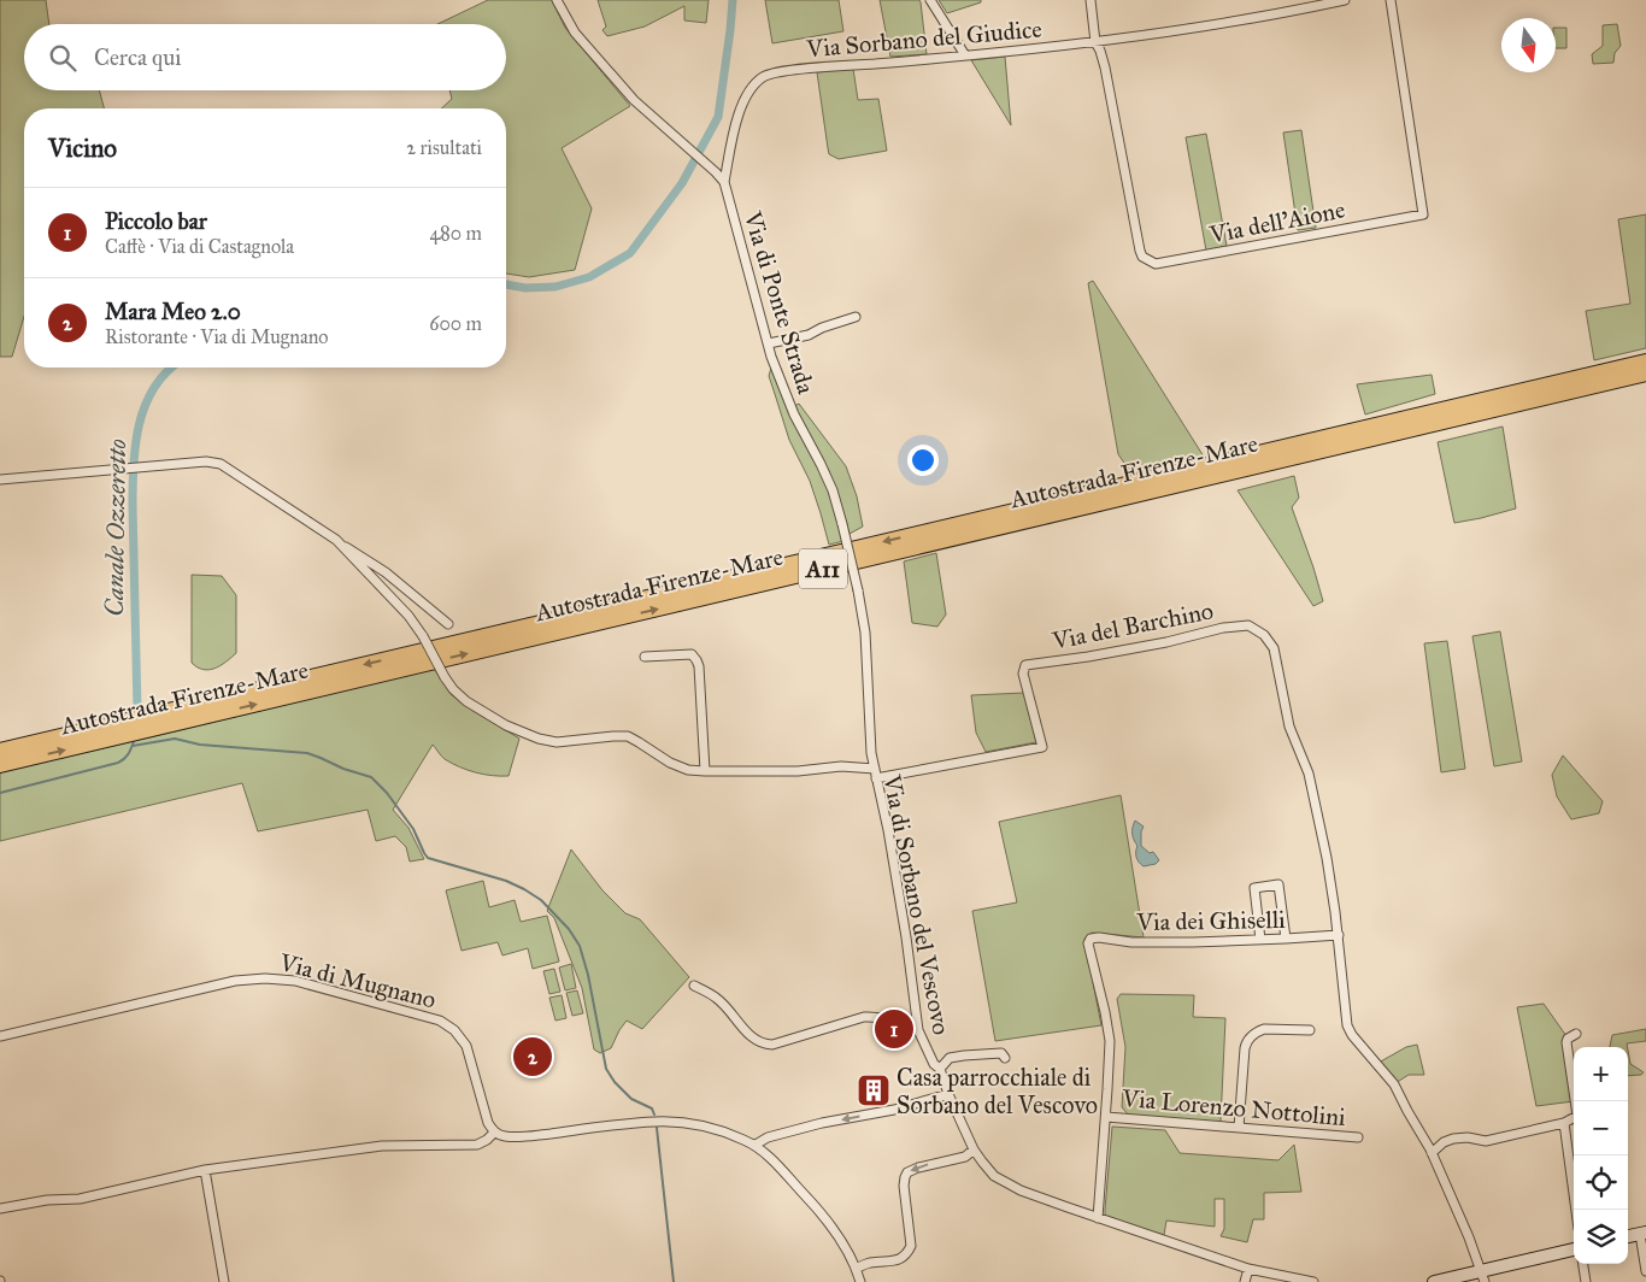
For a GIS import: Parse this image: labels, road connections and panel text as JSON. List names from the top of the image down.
{
  "streets": {
    "highway": ["Autostrada Firenze-Mare", "A11"],
    "street": [
      "Via Sorbano del Giudice",
      "Via dell'Aione",
      "Via di Ponte Strada",
      "Via del Barchino",
      "Via di Sorbano del Vescovo",
      "Via dei Ghiselli",
      "Via di Mugnano",
      "Via Lorenzo Nottolini"
    ]
  },
  "crossings": [
    ["Via Sorbano del Giudice", "Via dell'Aione"],
    ["Via Sorbano del Giudice", "Via di Ponte Strada"],
    ["Via di Ponte Strada", "Via di Sorbano del Vescovo"],
    ["Via del Barchino", "Via di Sorbano del Vescovo"],
    ["Via del Barchino", "Via dei Ghiselli"],
    ["Via dei Ghiselli", "Via Lorenzo Nottolini"]
  ],
  "water": ["Canale Ozzeretto"],
  "places": {
    "building": ["Casa parrocchiale di Sorbano del Vescovo"]
  },
  "north": "bottom",
  "page": {
    "search": "Cerca qui",
    "heading": ["Vicino", "2 risultati"],
    "list": [
      {
        "mark": "1",
        "name": "Piccolo bar",
        "note": "Caffè · Via di Castagnola",
        "value": "480 m"
      },
      {
        "mark": "2",
        "name": "Mara Meo 2.0",
        "note": "Ristorante · Via di Mugnano",
        "value": "600 m"
      }
    ],
    "pins": ["1", "2"],
    "map_buttons": ["+", "−"]
  }
}
